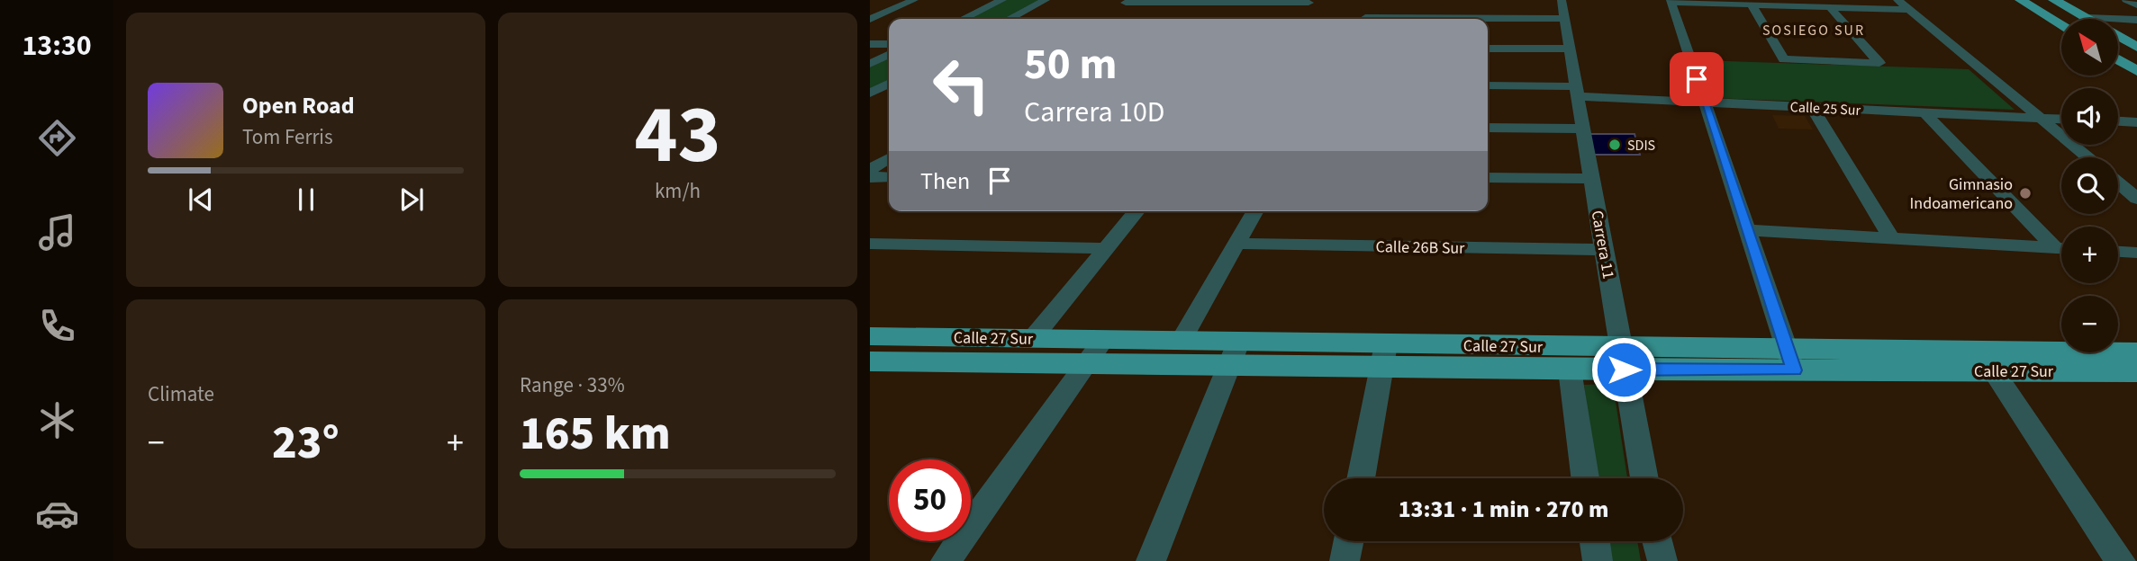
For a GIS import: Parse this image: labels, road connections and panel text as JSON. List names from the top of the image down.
{
  "streets": {
    "main road": ["Calle 27 Sur"],
    "street": ["Calle 25 Sur", "Carrera 11", "Calle 26B Sur"]
  },
  "crossings": [
    ["Calle 25 Sur", "Carrera 11"],
    ["Carrera 11", "Calle 26B Sur"],
    ["Carrera 11", "Calle 27 Sur"]
  ],
  "districts": ["SOSIEGO SUR"],
  "places": ["SDIS", "Gimnasio Indoamericano"],
  "north": "top left",
  "page": {
    "tabs": "13:30",
    "tile": [
      ["43", "km/h"],
      "Climate",
      ["Range · 33%", "165 km"]
    ],
    "map_buttons": ["+", "−"],
    "turn": ["50 m", "Carrera 10D"],
    "song": ["Open Road", "Tom Ferris"],
    "then": "Then",
    "heat": ["−", "23°", "+"],
    "limit": "50",
    "trip": "13:31 · 1 min · 270 m"
  }
}
